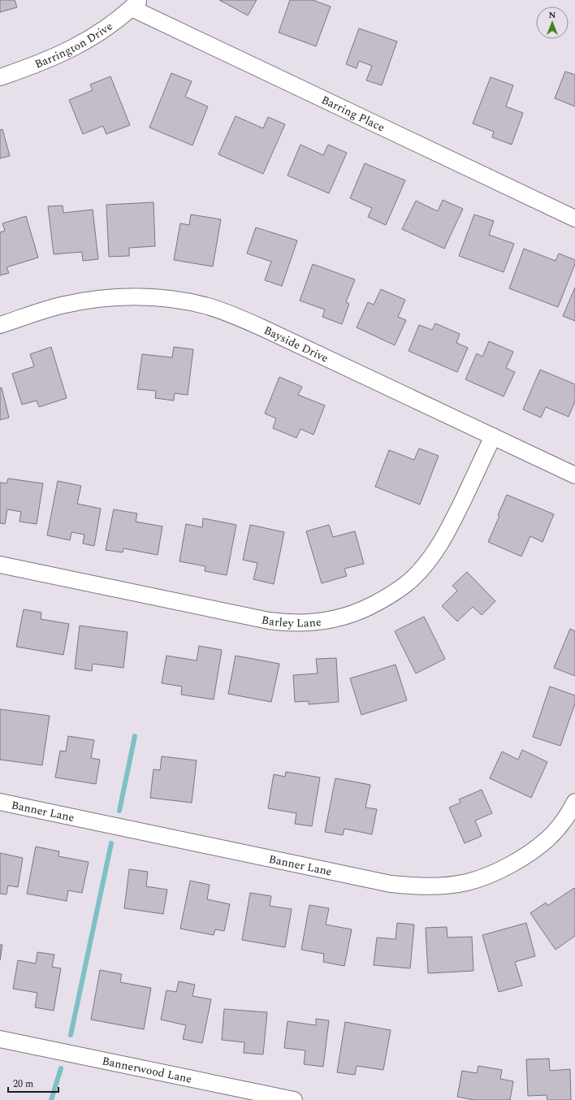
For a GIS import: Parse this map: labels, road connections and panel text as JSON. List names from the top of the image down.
{
  "streets": {
    "street": [
      "Barrington Drive",
      "Barring Place",
      "Bayside Drive",
      "Barley Lane",
      "Banner Lane",
      "Bannerwood Lane"
    ]
  },
  "crossings": [
    ["Barrington Drive", "Barring Place"],
    ["Bayside Drive", "Barley Lane"]
  ],
  "scale_bar": "20 m",
  "north": "top"
}
